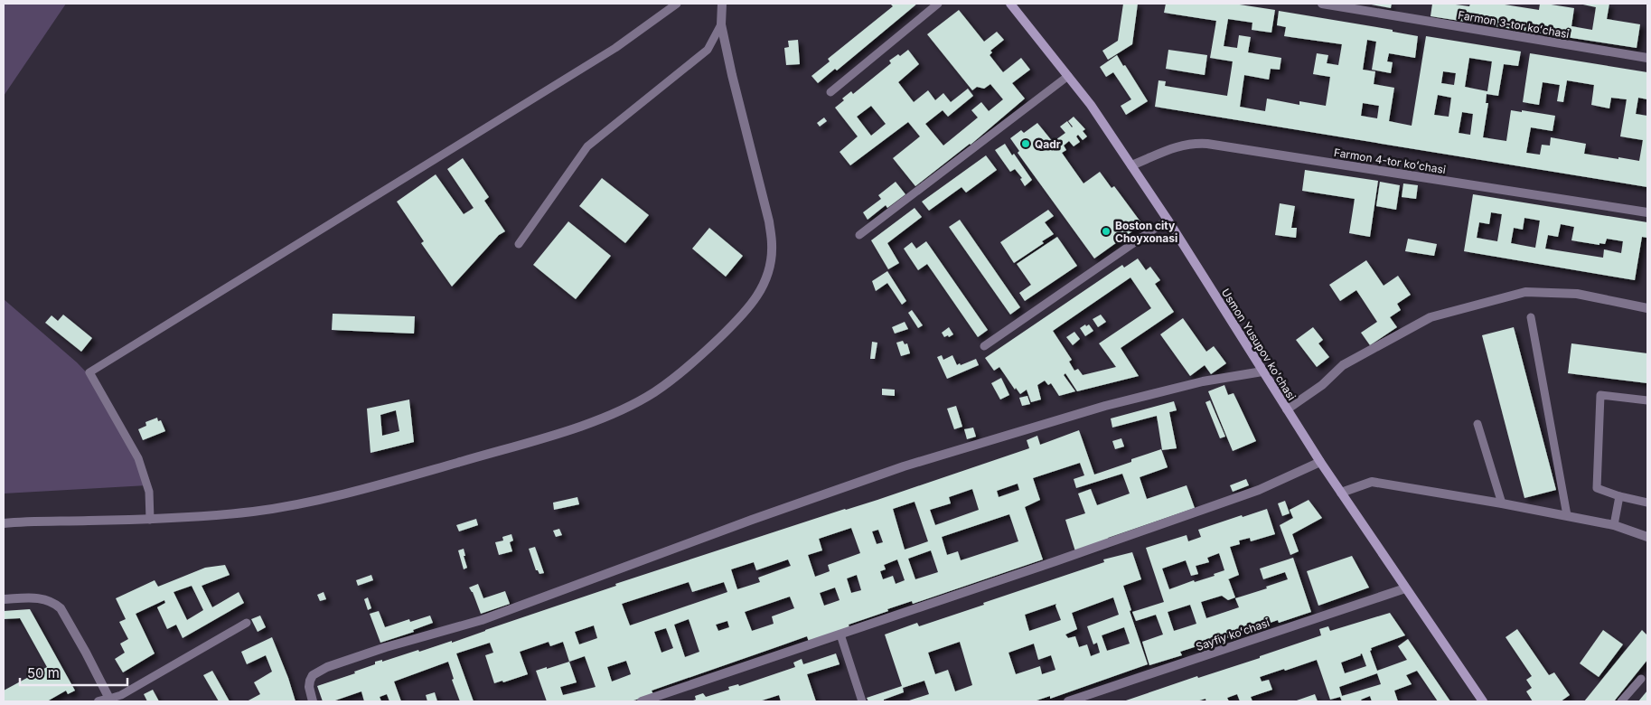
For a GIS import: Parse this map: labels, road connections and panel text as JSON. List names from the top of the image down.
{
  "streets": {
    "main road": ["Usmon Yusupov ko'chasi"],
    "street": ["Farmon 3-tor koʻchasi", "Farmon 4-tor koʻchasi", "Sayfiy koʻchasi"]
  },
  "crossings": [
    ["Farmon 4-tor koʻchasi", "Usmon Yusupov ko'chasi"],
    ["Usmon Yusupov ko'chasi", "Sayfiy koʻchasi"]
  ],
  "places": ["Qadr", "Boston city Choyxonasi"],
  "scale_bar": "50 m"
}
